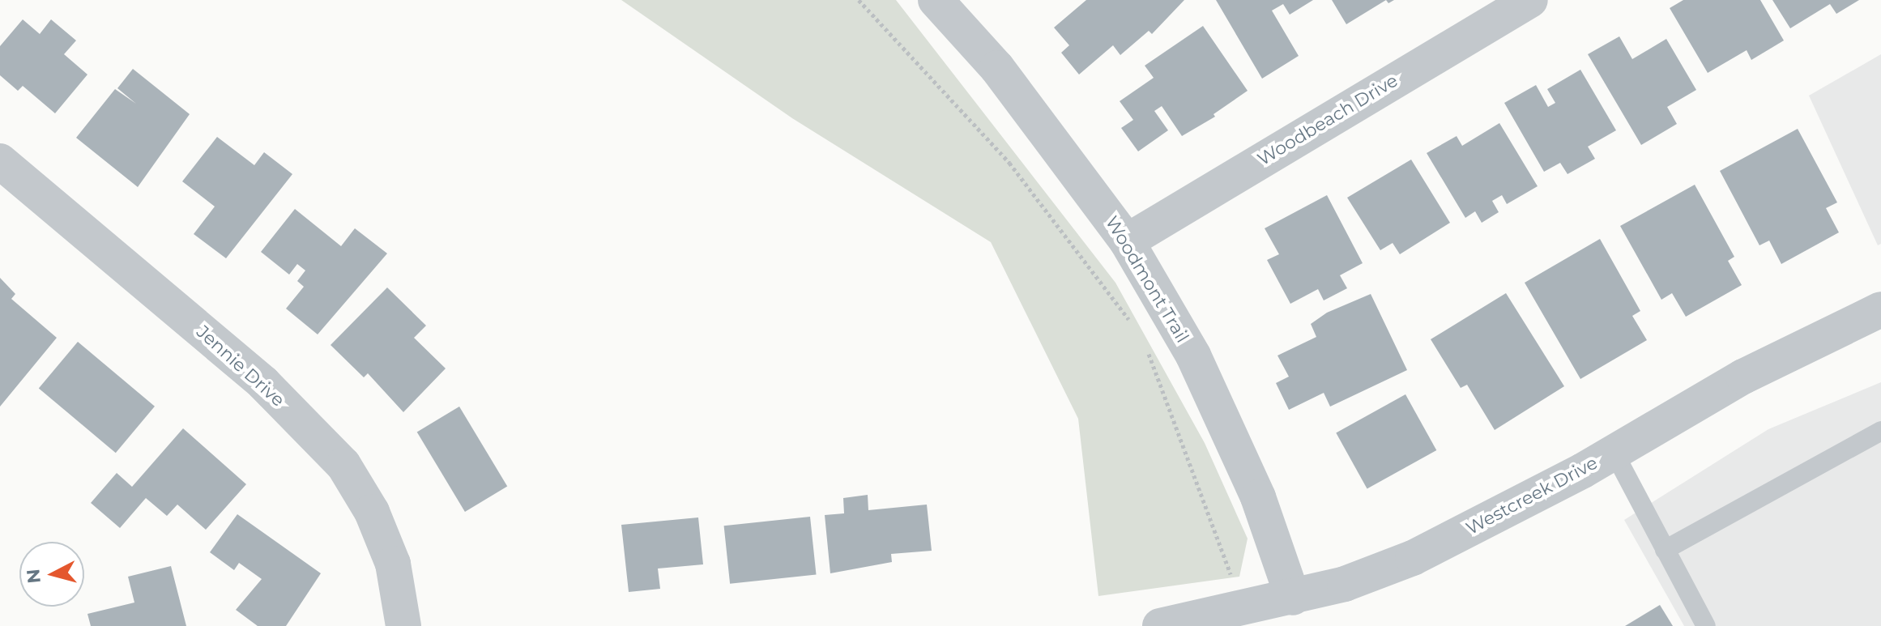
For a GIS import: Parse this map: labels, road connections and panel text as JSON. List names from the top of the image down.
{
  "streets": {
    "street": [
      "Woodbeach Drive",
      "Woodmont Trail",
      "Jennie Drive",
      "Westcreek Drive"
    ]
  },
  "crossings": [
    ["Woodbeach Drive", "Woodmont Trail"],
    ["Woodmont Trail", "Westcreek Drive"]
  ],
  "north": "left"
}
